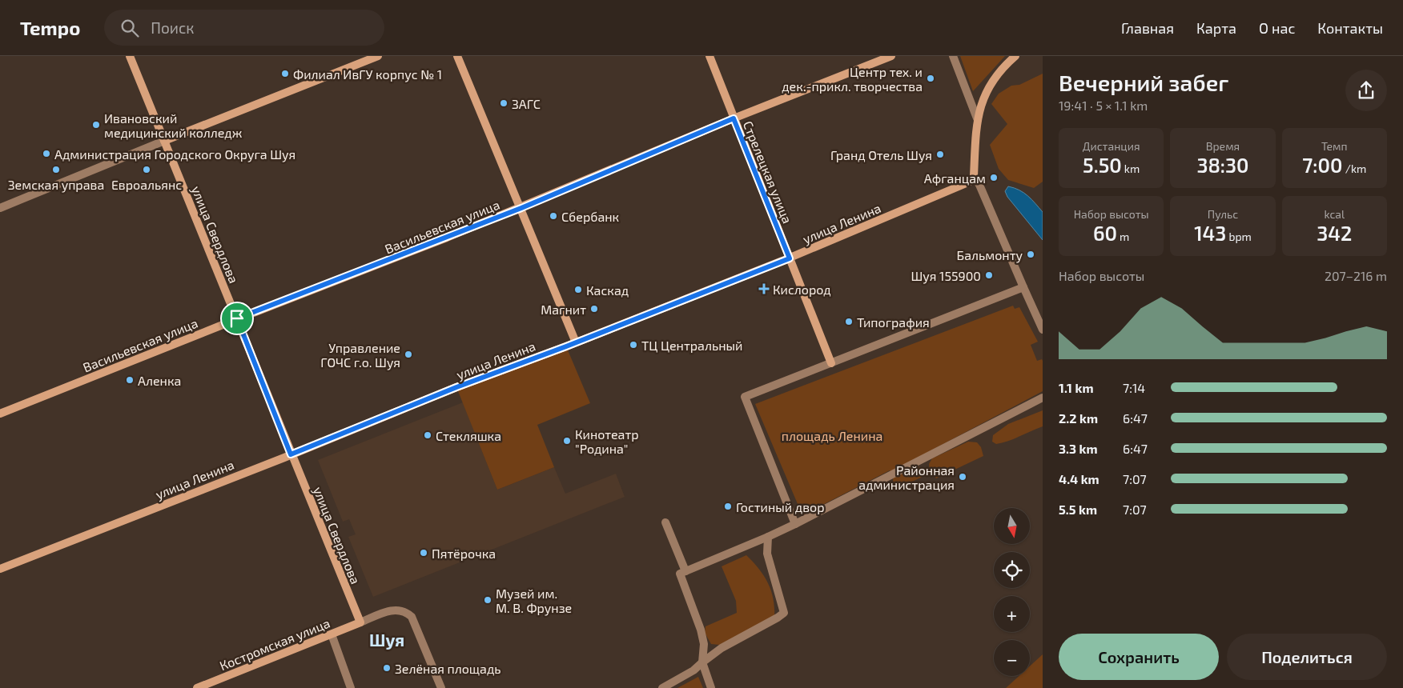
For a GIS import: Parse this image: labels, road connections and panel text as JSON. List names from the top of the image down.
{
  "streets": {
    "main road": [
      "Стрелецкая улица",
      "улица Ленина",
      "Васильевская улица",
      "улица Свердлова",
      "Костромская улица"
    ]
  },
  "crossings": [
    ["Стрелецкая улица", "улица Ленина"],
    ["Стрелецкая улица", "Васильевская улица"],
    ["улица Ленина", "улица Свердлова"],
    ["Васильевская улица", "улица Свердлова"],
    ["улица Свердлова", "Костромская улица"]
  ],
  "districts": ["Шуя"],
  "parks": ["площадь Ленина"],
  "places": {
    "other": [
      "Филиал ИвГУ корпус № 1",
      "Центр тех. и дек.-прикл. творчества",
      "ЗАГС",
      "Ивановский медицинский колледж",
      "Администрация Городского Округа Шуя",
      "Гранд Отель Шуя",
      "Земская управа",
      "Евроальянс",
      "Афганцам",
      "Сбербанк",
      "Бальмонту",
      "Шуя 155900",
      "Каскад",
      "Магнит",
      "Типография",
      "ТЦ Центральный",
      "Управление ГОЧС г.о. Шуя",
      "Аленка",
      "Стекляшка",
      "Кинотеатр \"Родина\"",
      "Районная администрация",
      "Гостиный двор",
      "Пятёрочка",
      "Музей им. М. В. Фрунзе",
      "Зелёная площадь"
    ],
    "health": ["Кислород"]
  },
  "north": "bottom",
  "page": {
    "header": "Tempo",
    "search": "Поиск",
    "nav": [
      "Главная",
      "Карта",
      "О нас",
      "Контакты"
    ],
    "heading": ["Вечерний забег", "19:41 · 5 × 1.1 km"],
    "stats": [
      ["Дистанция", "5.50 km"],
      ["Время", "38:30"],
      ["Темп", "7:00 /km"],
      ["Набор высоты", "60 m"],
      ["Пульс", "143 bpm"],
      ["kcal", "342"]
    ],
    "chart": ["Набор высоты", "207–216 m"],
    "list": [
      {
        "name": "1.1 km",
        "note": "7:14"
      },
      {
        "name": "2.2 km",
        "note": "6:47"
      },
      {
        "name": "3.3 km",
        "note": "6:47"
      },
      {
        "name": "4.4 km",
        "note": "7:07"
      },
      {
        "name": "5.5 km",
        "note": "7:07"
      }
    ],
    "map_buttons": ["+", "−"],
    "buttons": ["Сохранить", "Поделиться"]
  }
}
